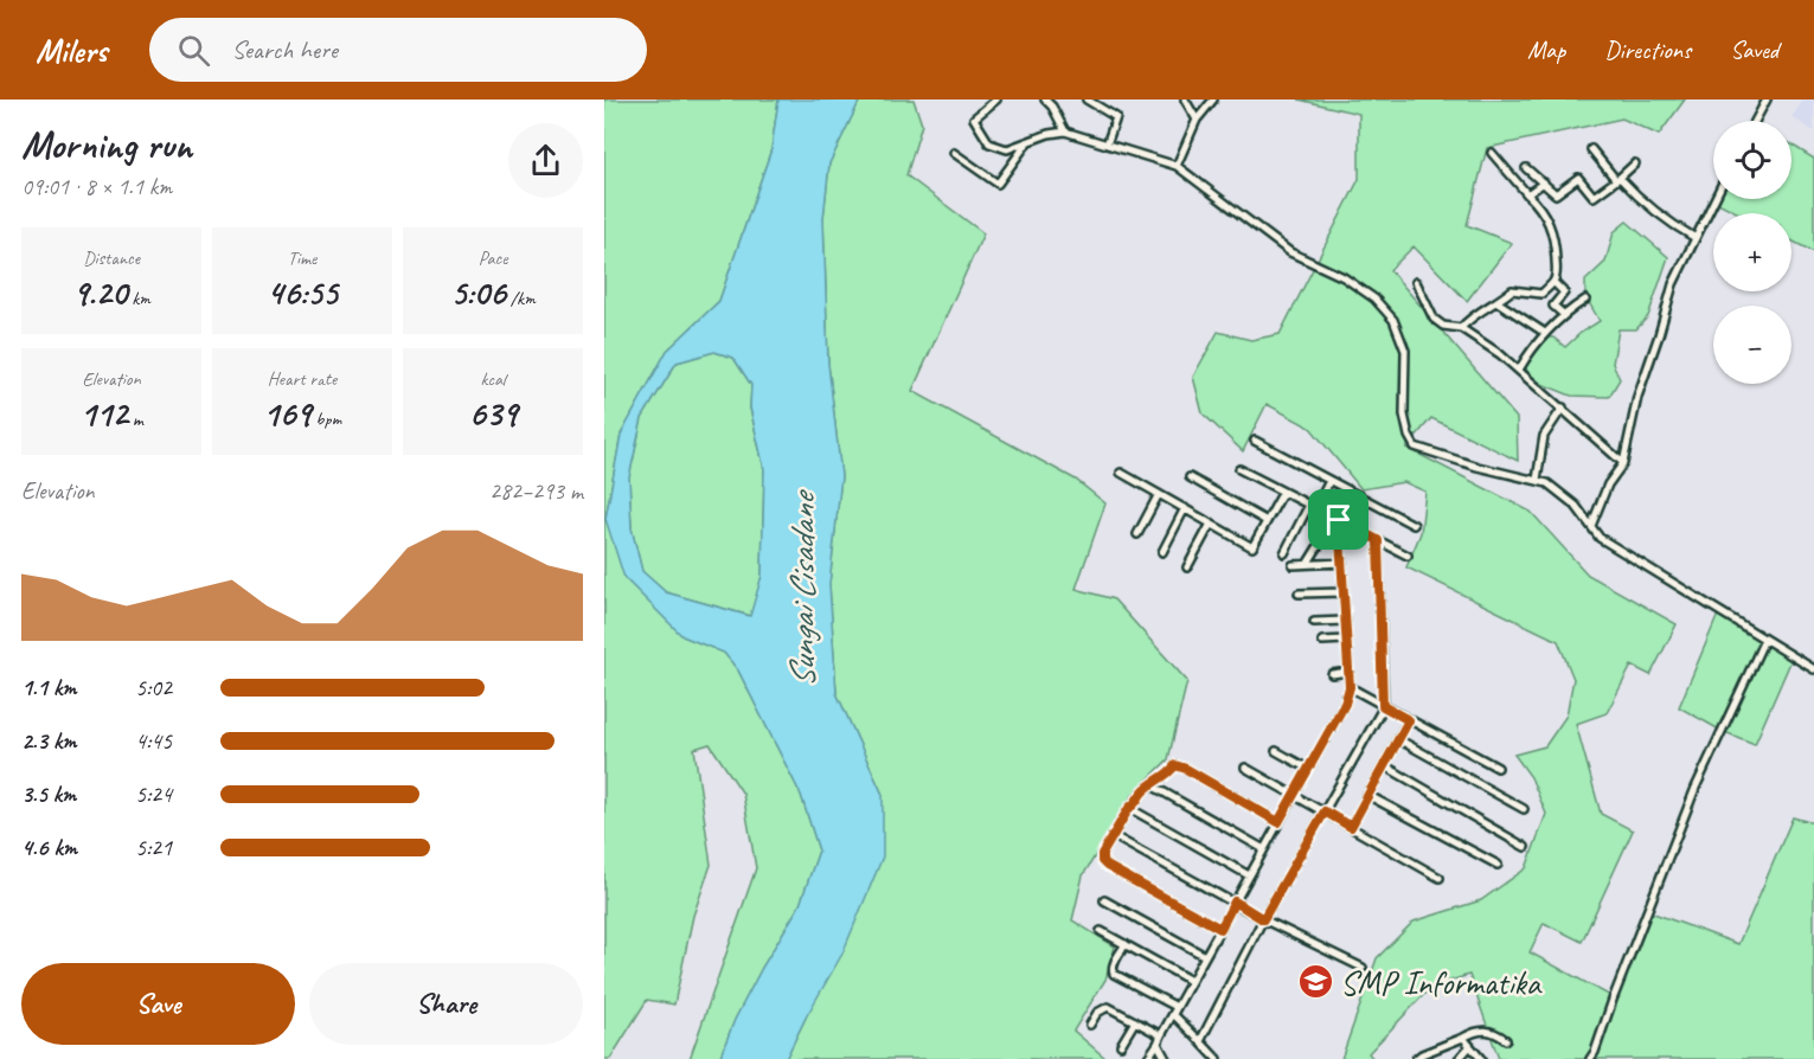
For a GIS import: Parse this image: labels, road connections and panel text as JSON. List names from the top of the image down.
{
  "water": ["Sungai Cisadane"],
  "places": {
    "school or university": ["SMP Informatika"]
  },
  "page": {
    "header": "Milers",
    "search": "Search here",
    "nav": ["Map", "Directions", "Saved"],
    "heading": ["Morning run", "09:01 · 8 × 1.1 km"],
    "map_buttons": ["+", "−"],
    "stats": [
      ["Distance", "9.20 km"],
      ["Time", "46:55"],
      ["Pace", "5:06 /km"],
      ["Elevation", "112 m"],
      ["Heart rate", "169 bpm"],
      ["kcal", "639"]
    ],
    "chart": ["Elevation", "282–293 m"],
    "list": [
      {
        "name": "1.1 km",
        "note": "5:02"
      },
      {
        "name": "2.3 km",
        "note": "4:45"
      },
      {
        "name": "3.5 km",
        "note": "5:24"
      },
      {
        "name": "4.6 km",
        "note": "5:21"
      }
    ],
    "buttons": ["Save", "Share"]
  }
}
